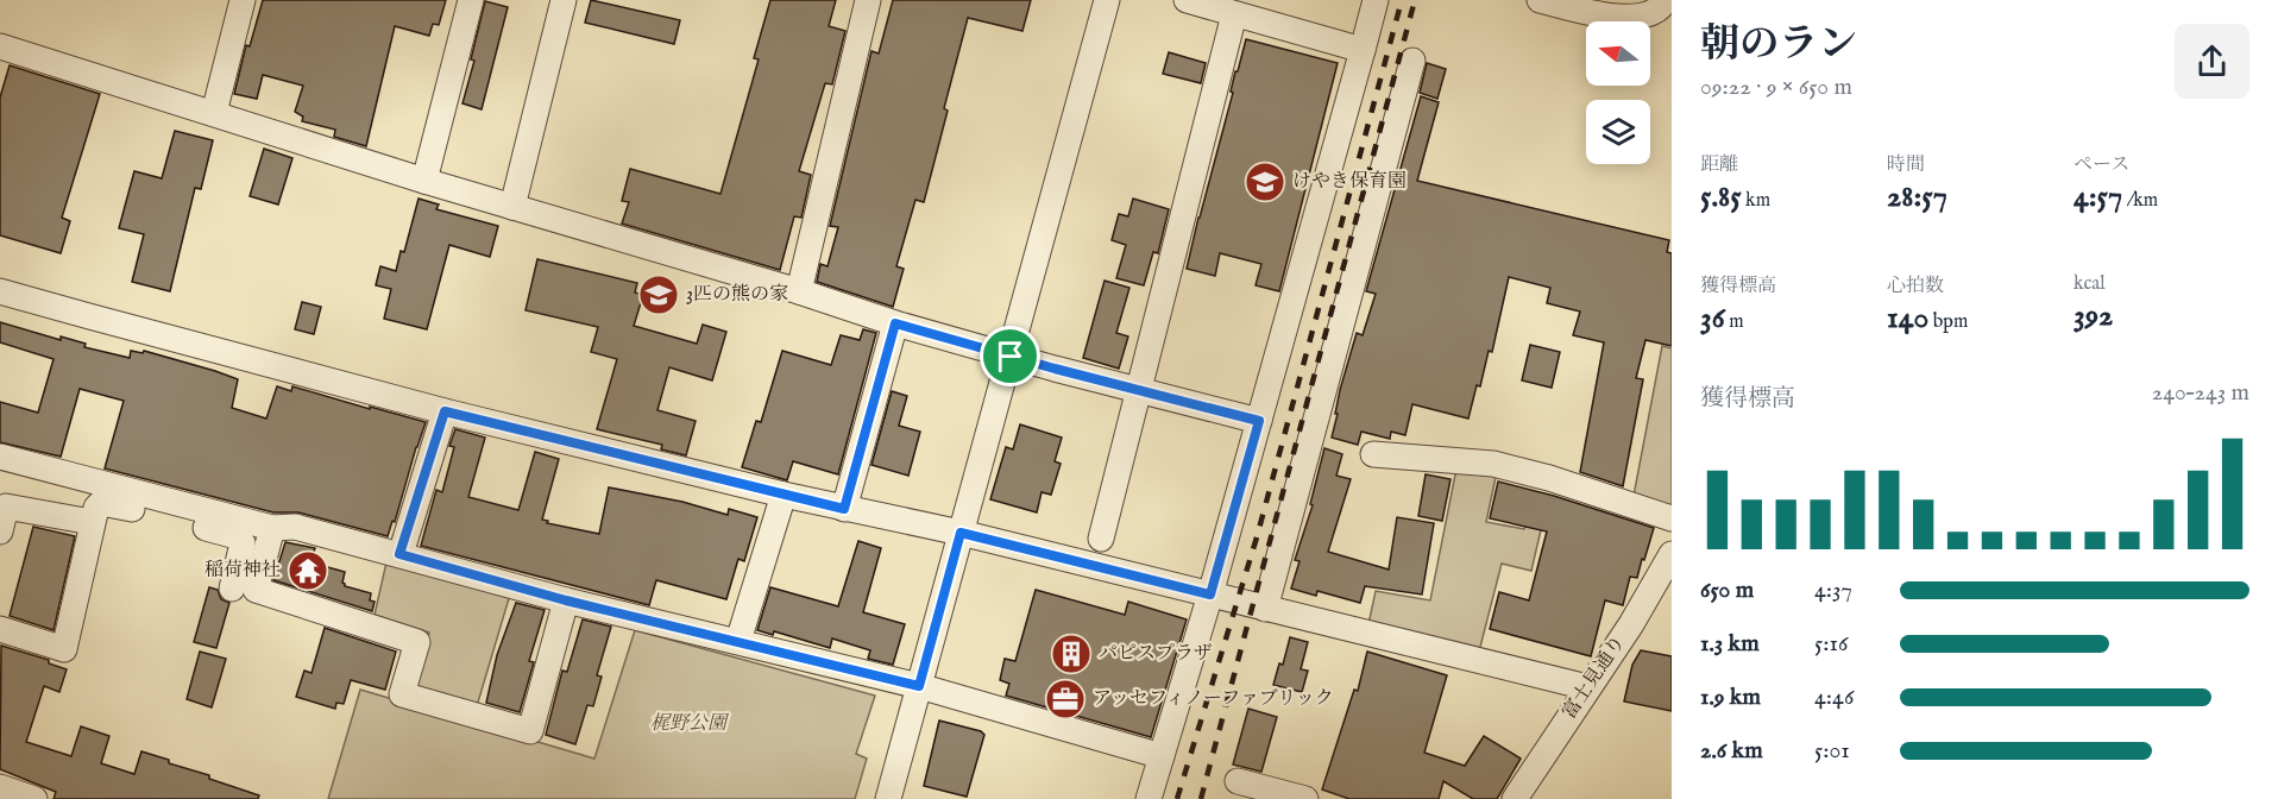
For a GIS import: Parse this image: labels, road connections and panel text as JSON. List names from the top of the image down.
{
  "streets": {
    "street": ["富士見通り"]
  },
  "parks": ["梶野公園"],
  "places": {
    "school or university": ["けやき保育園", "3匹の熊の家"],
    "temple": ["稲荷神社"],
    "building": ["パピスプラザ"],
    "office": ["アッセフィノーファブリック"]
  },
  "north": "left",
  "page": {
    "heading": ["朝のラン", "09:22 · 9 × 650 m"],
    "stats": [
      ["距離", "5.85 km"],
      ["時間", "28:57"],
      ["ペース", "4:57 /km"],
      ["獲得標高", "36 m"],
      ["心拍数", "140 bpm"],
      ["kcal", "392"]
    ],
    "chart": ["獲得標高", "240–243 m"],
    "list": [
      {
        "name": "650 m",
        "note": "4:37"
      },
      {
        "name": "1.3 km",
        "note": "5:16"
      },
      {
        "name": "1.9 km",
        "note": "4:46"
      },
      {
        "name": "2.6 km",
        "note": "5:01"
      }
    ]
  }
}
